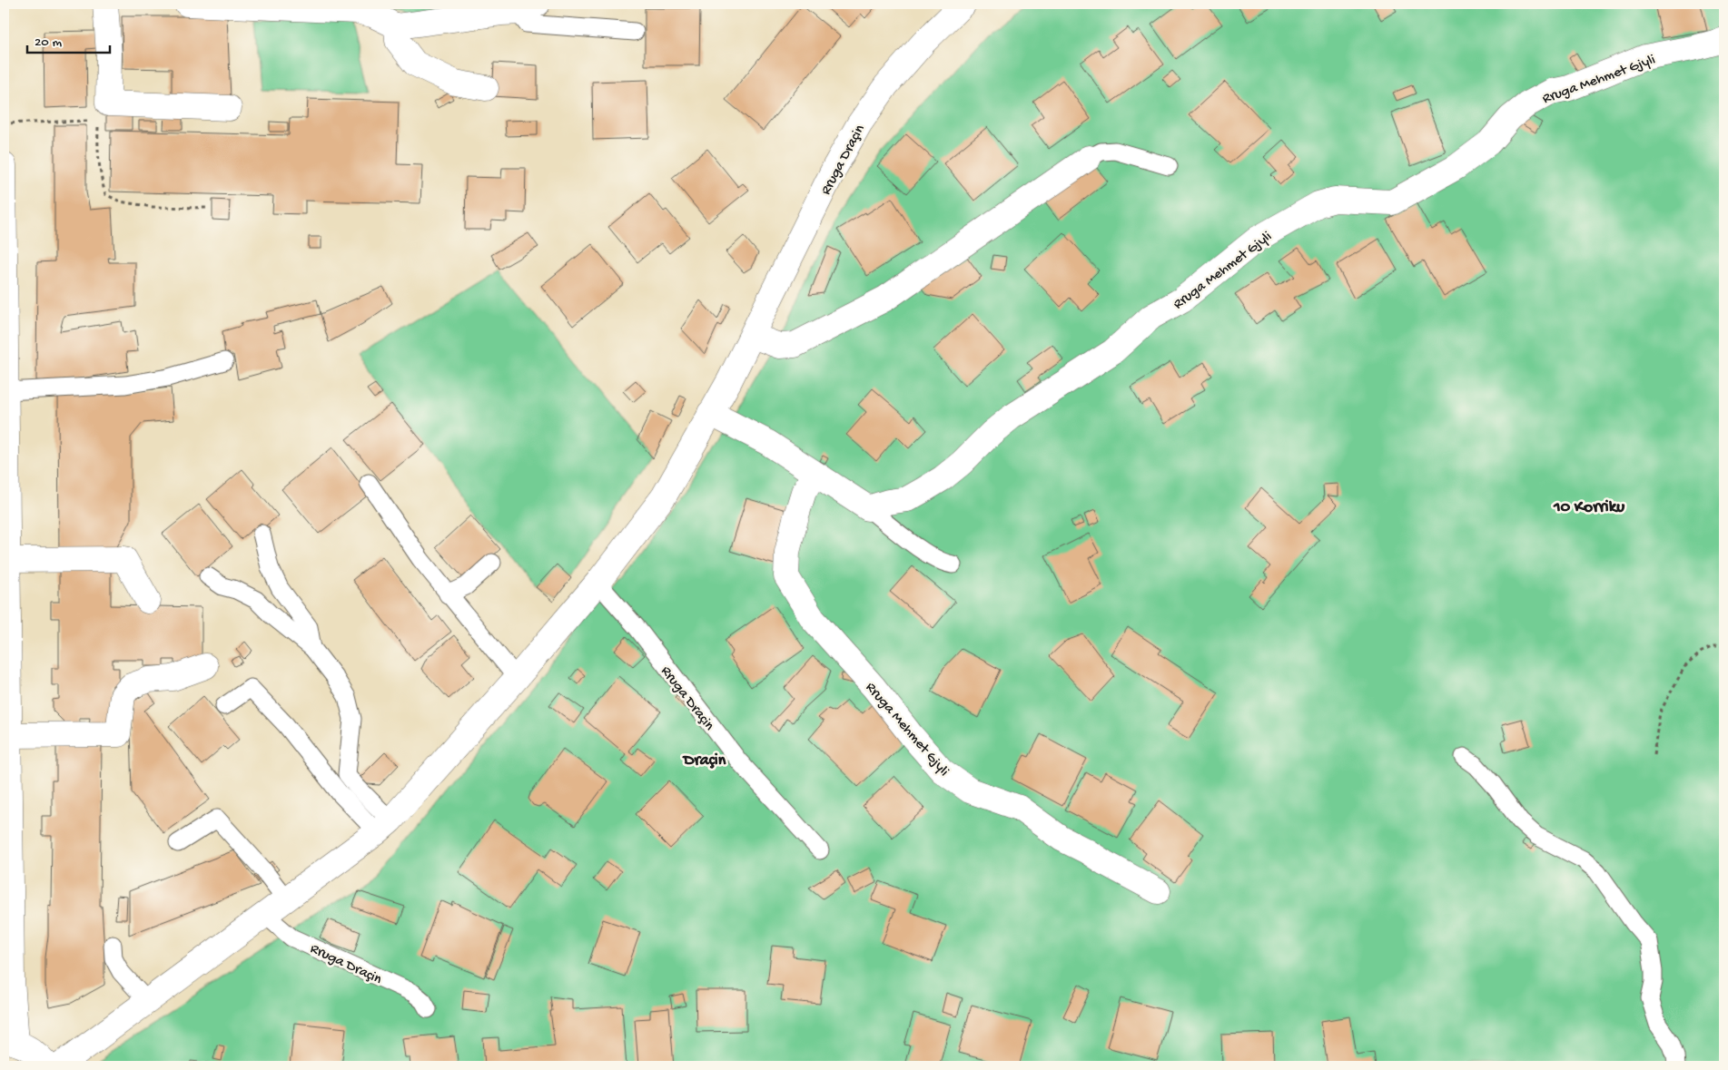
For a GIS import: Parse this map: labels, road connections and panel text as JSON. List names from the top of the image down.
{
  "streets": {
    "street": ["Rruga Mehmet Gjyli", "Rruga Draçin"]
  },
  "districts": ["10 Korriku", "Draçin"],
  "scale_bar": "20 m"
}
